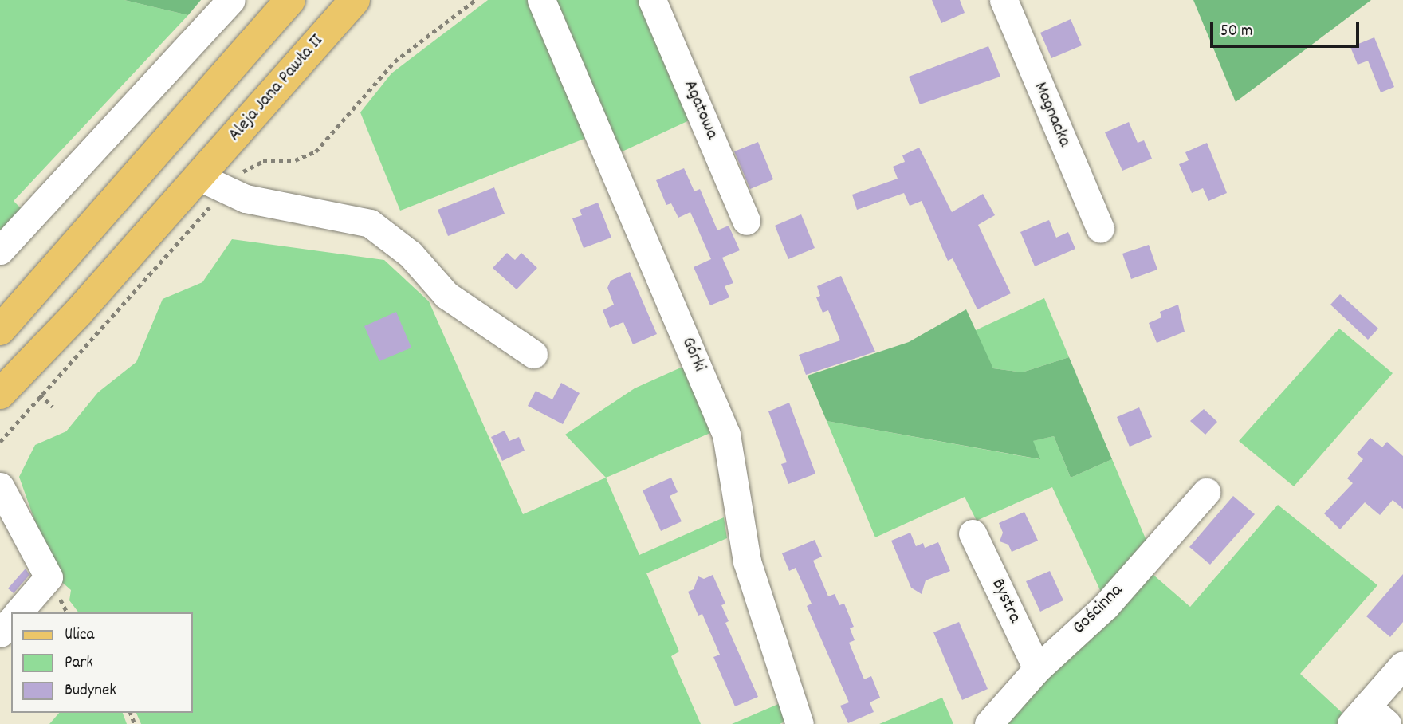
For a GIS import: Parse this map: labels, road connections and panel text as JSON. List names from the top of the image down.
{
  "streets": {
    "main road": ["Aleja Jana Pawła II"],
    "street": [
      "Agatowa",
      "Magnacka",
      "Górki",
      "Bystra",
      "Gościnna"
    ]
  },
  "crossings": [
    ["Bystra", "Gościnna"]
  ],
  "legend": ["Ulica", "Park", "Budynek"],
  "scale_bar": "50 m"
}
